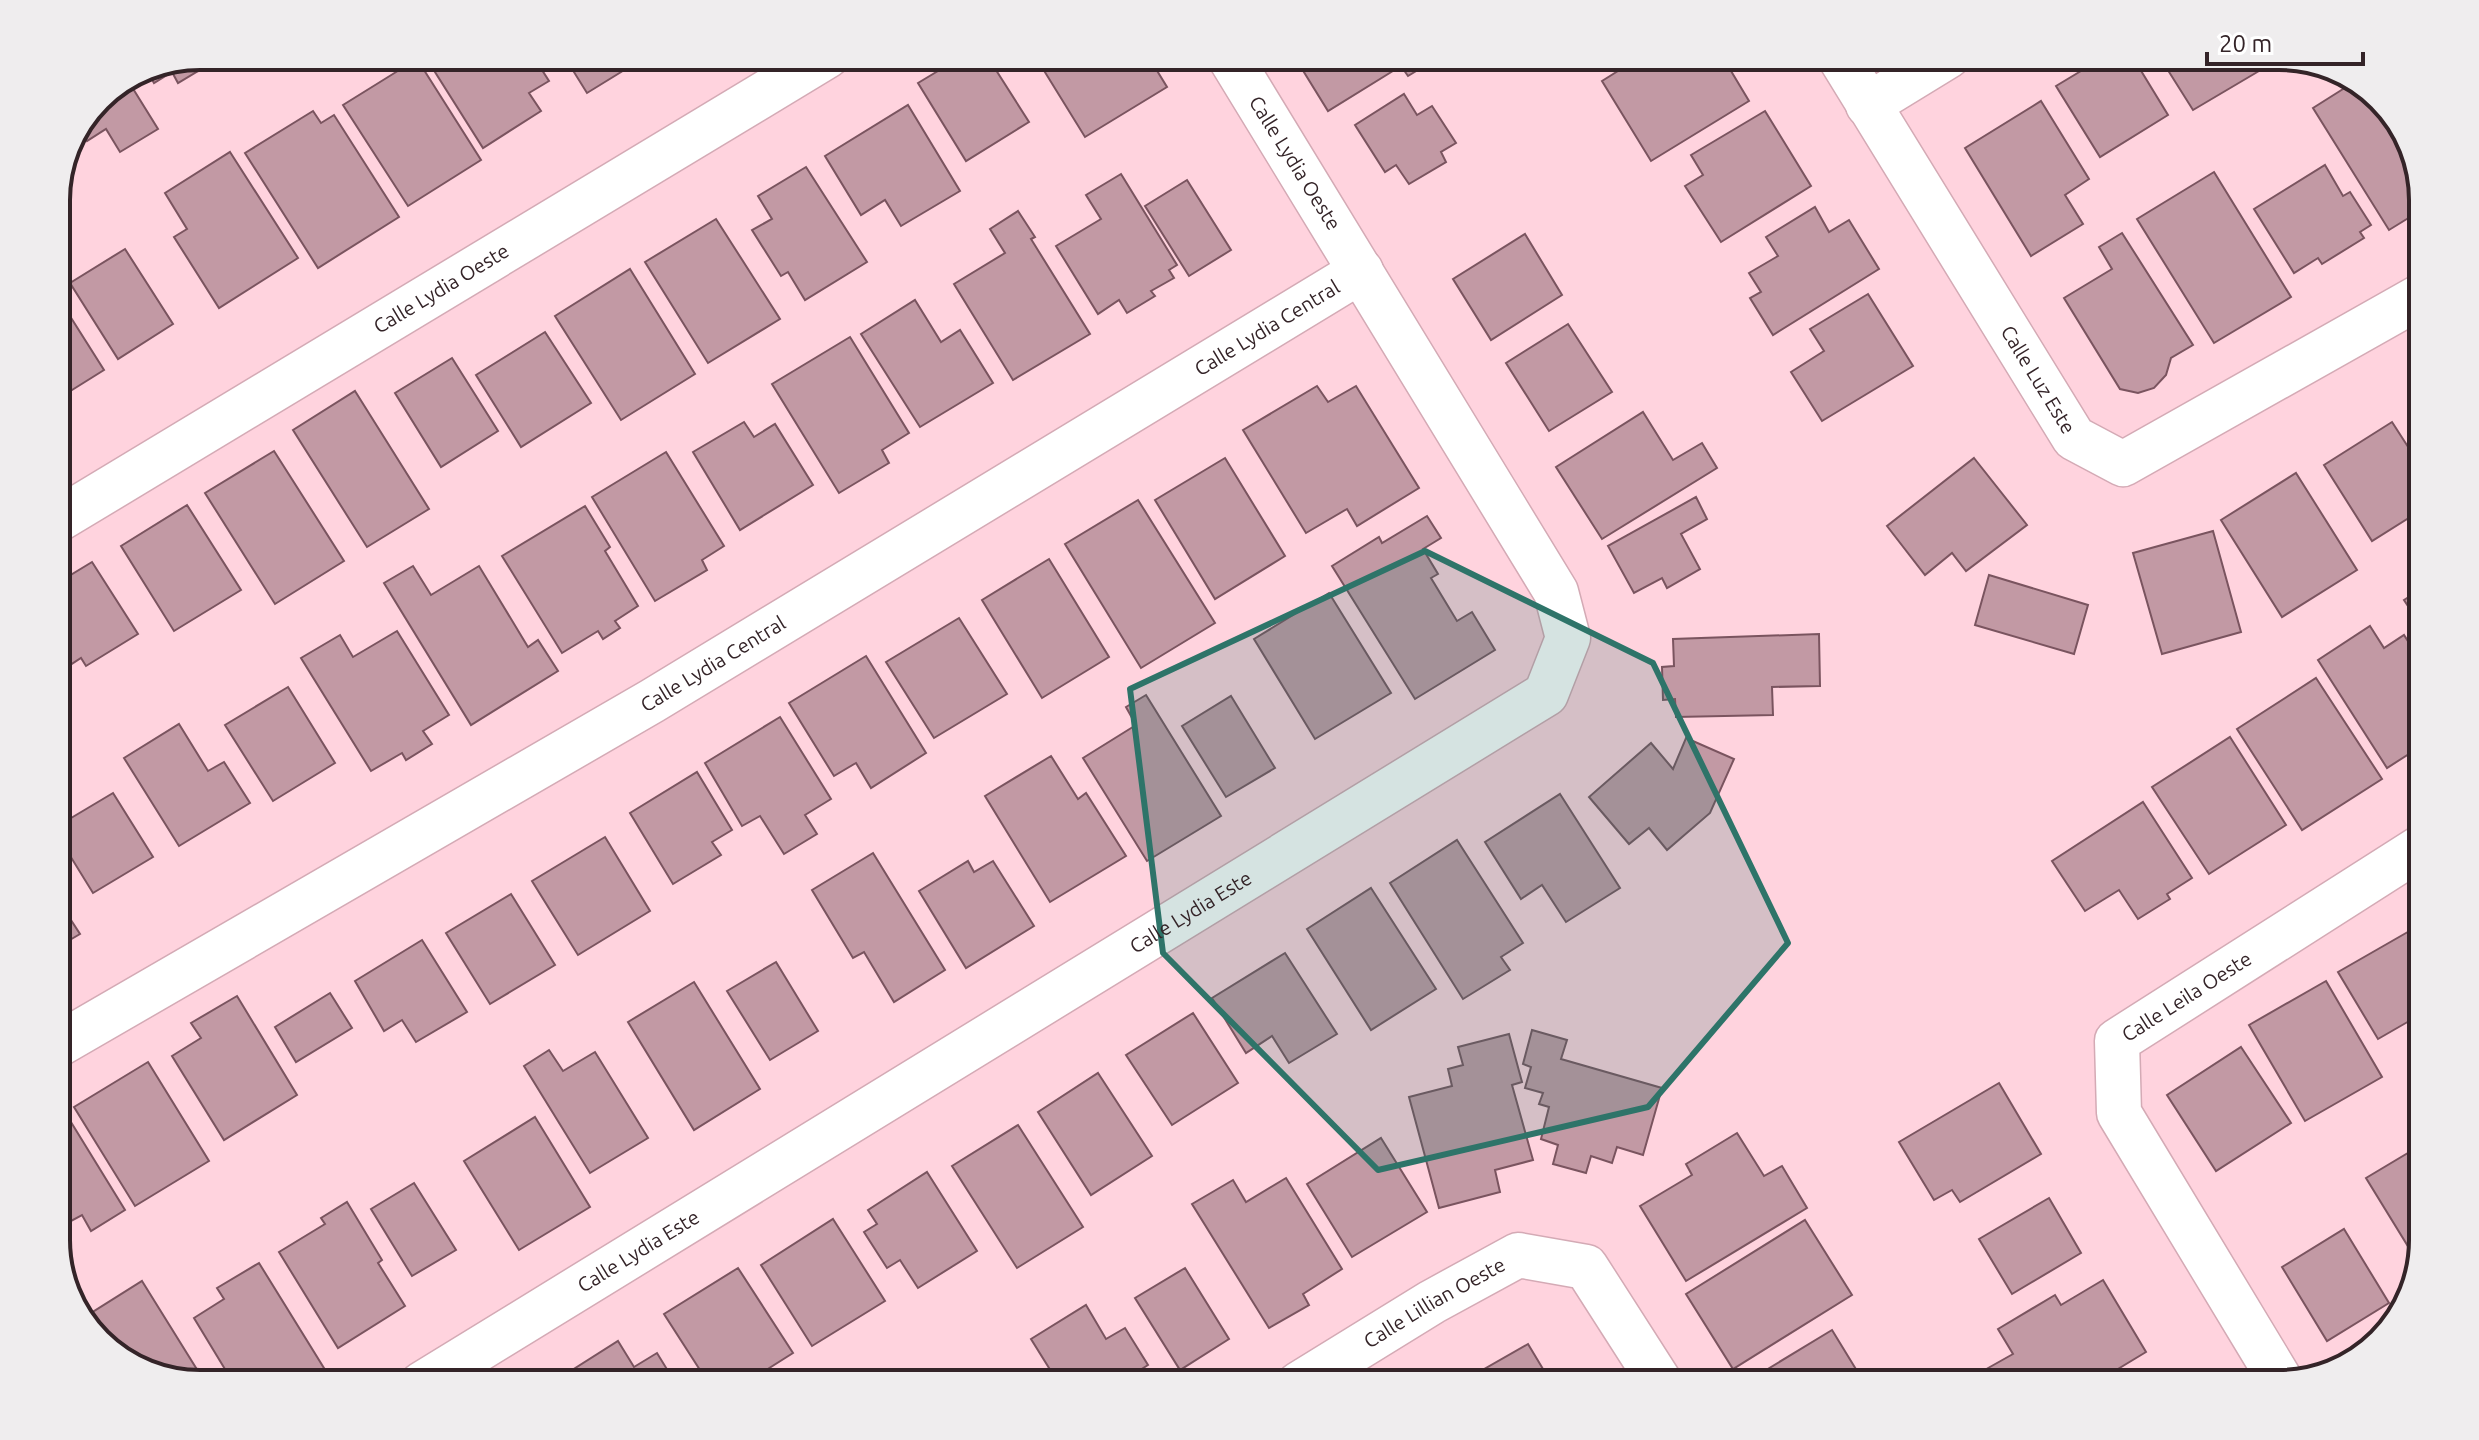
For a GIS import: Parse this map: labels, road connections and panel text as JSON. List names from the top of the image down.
{
  "streets": {
    "street": [
      "Calle Lydia Oeste",
      "Calle Lydia Central",
      "Calle Luz Este",
      "Calle Lydia Este",
      "Calle Leila Oeste",
      "Calle Lillian Oeste"
    ]
  },
  "crossings": [
    ["Calle Lydia Oeste", "Calle Lydia Central"],
    ["Calle Lydia Oeste", "Calle Lydia Este"],
    ["Calle Lydia Central", "Calle Lydia Este"]
  ],
  "scale_bar": "20 m"
}
